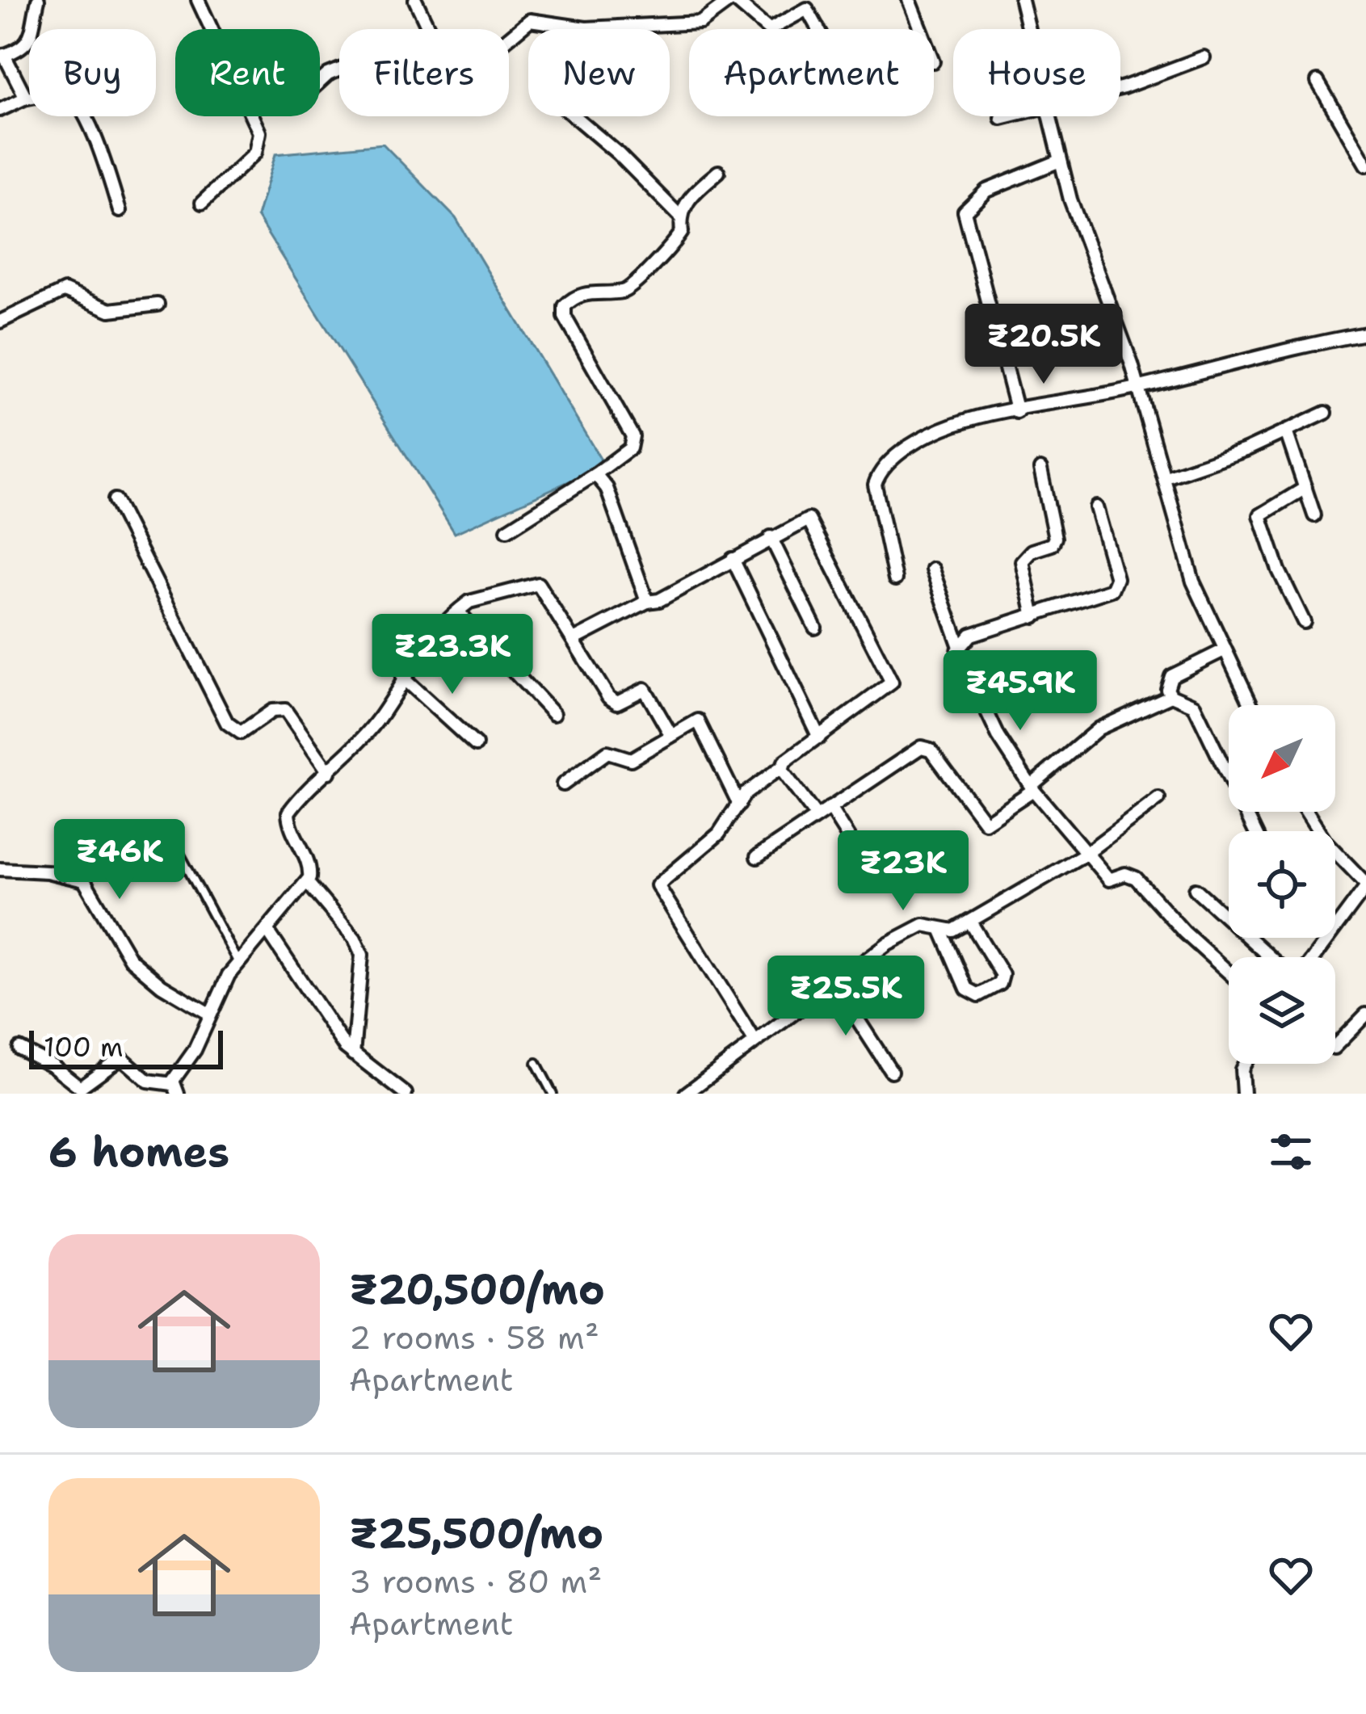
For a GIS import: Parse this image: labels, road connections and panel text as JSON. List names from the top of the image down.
{
  "scale_bar": "100 m",
  "north": "bottom left",
  "page": {
    "chip": [
      "Buy",
      "Rent",
      "Filters",
      "New",
      "Apartment",
      "House"
    ],
    "price": [
      "₹20.5K",
      "₹23.3K",
      "₹45.9K",
      "₹46K",
      "₹23K",
      "₹25.5K"
    ],
    "scale": "100 m",
    "heading": "6 homes",
    "list": [
      {
        "name": "₹20,500/mo",
        "note": "2 rooms · 58 m² · Apartment"
      },
      {
        "name": "₹25,500/mo",
        "note": "3 rooms · 80 m² · Apartment"
      }
    ]
  }
}
